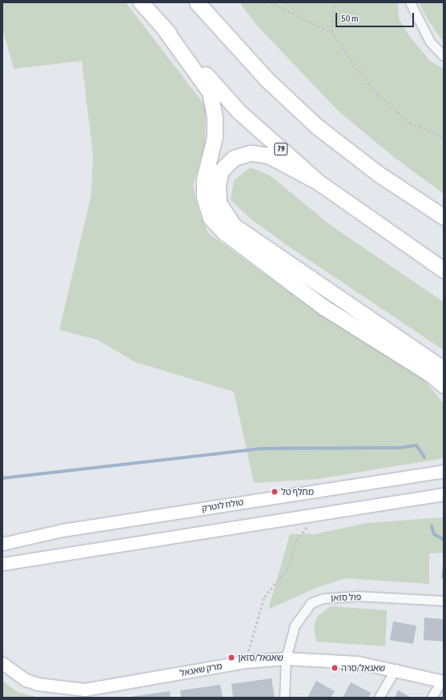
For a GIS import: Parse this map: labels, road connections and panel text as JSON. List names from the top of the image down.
{
  "streets": {
    "highway": ["79"],
    "main road": ["טולוז לוטרק", "מרק שאגאל"],
    "street": ["פול סזאן"]
  },
  "crossings": [
    ["פול סזאן", "מרק שאגאל"]
  ],
  "places": ["מחלף טל", "שאגאל/סזאן", "שאגאל/סרה"],
  "scale_bar": "50 m"
}
